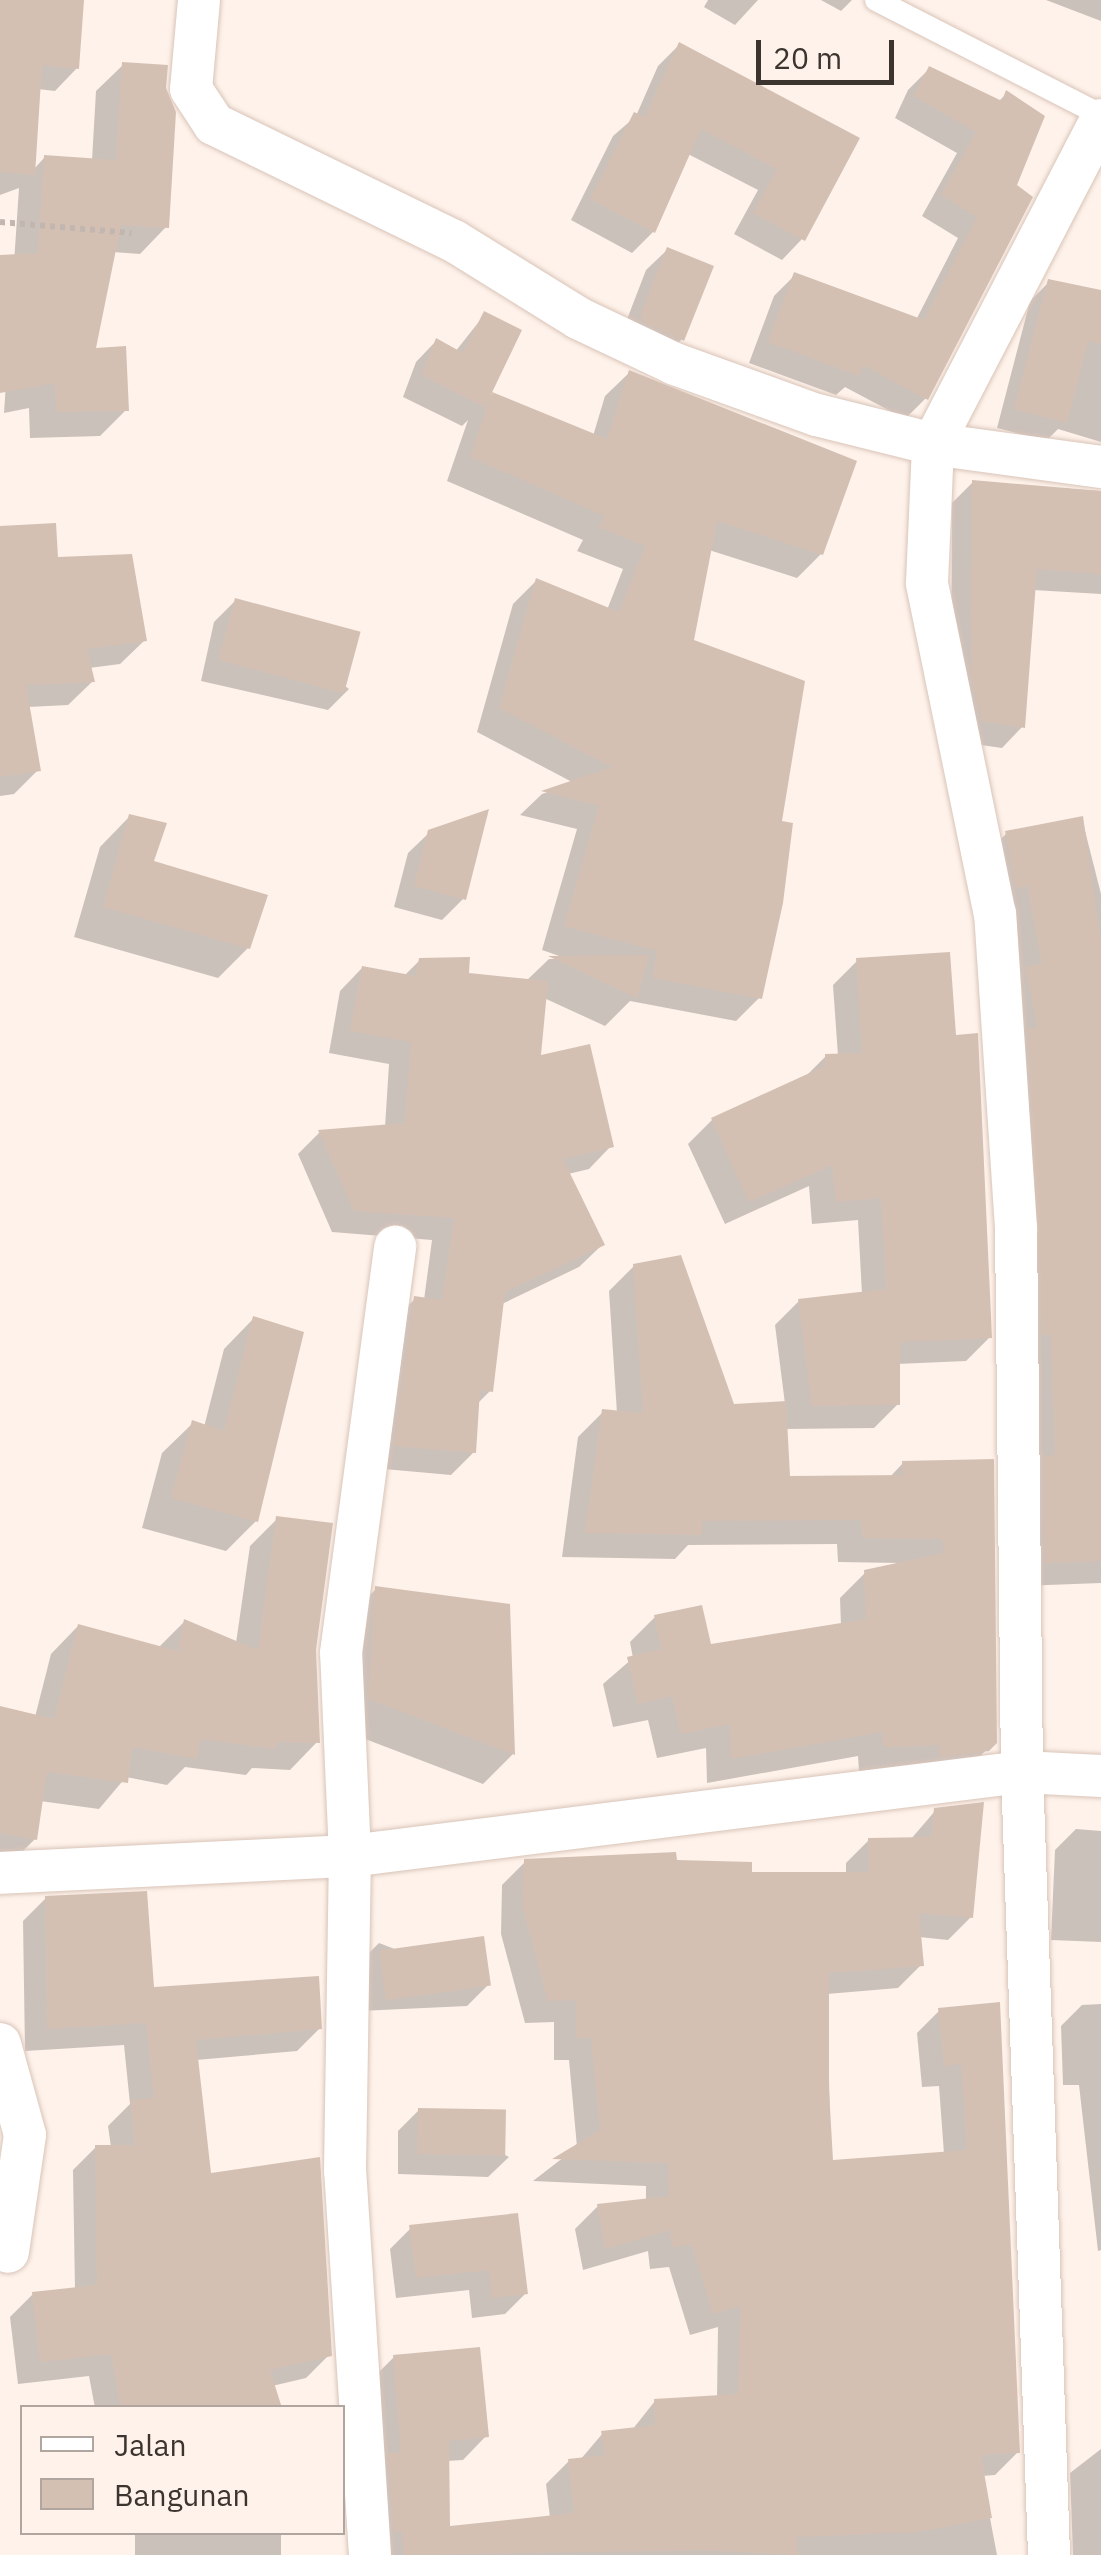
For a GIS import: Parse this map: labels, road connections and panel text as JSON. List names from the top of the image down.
{
  "legend": ["Jalan", "Bangunan"],
  "scale_bar": "20 m"
}
